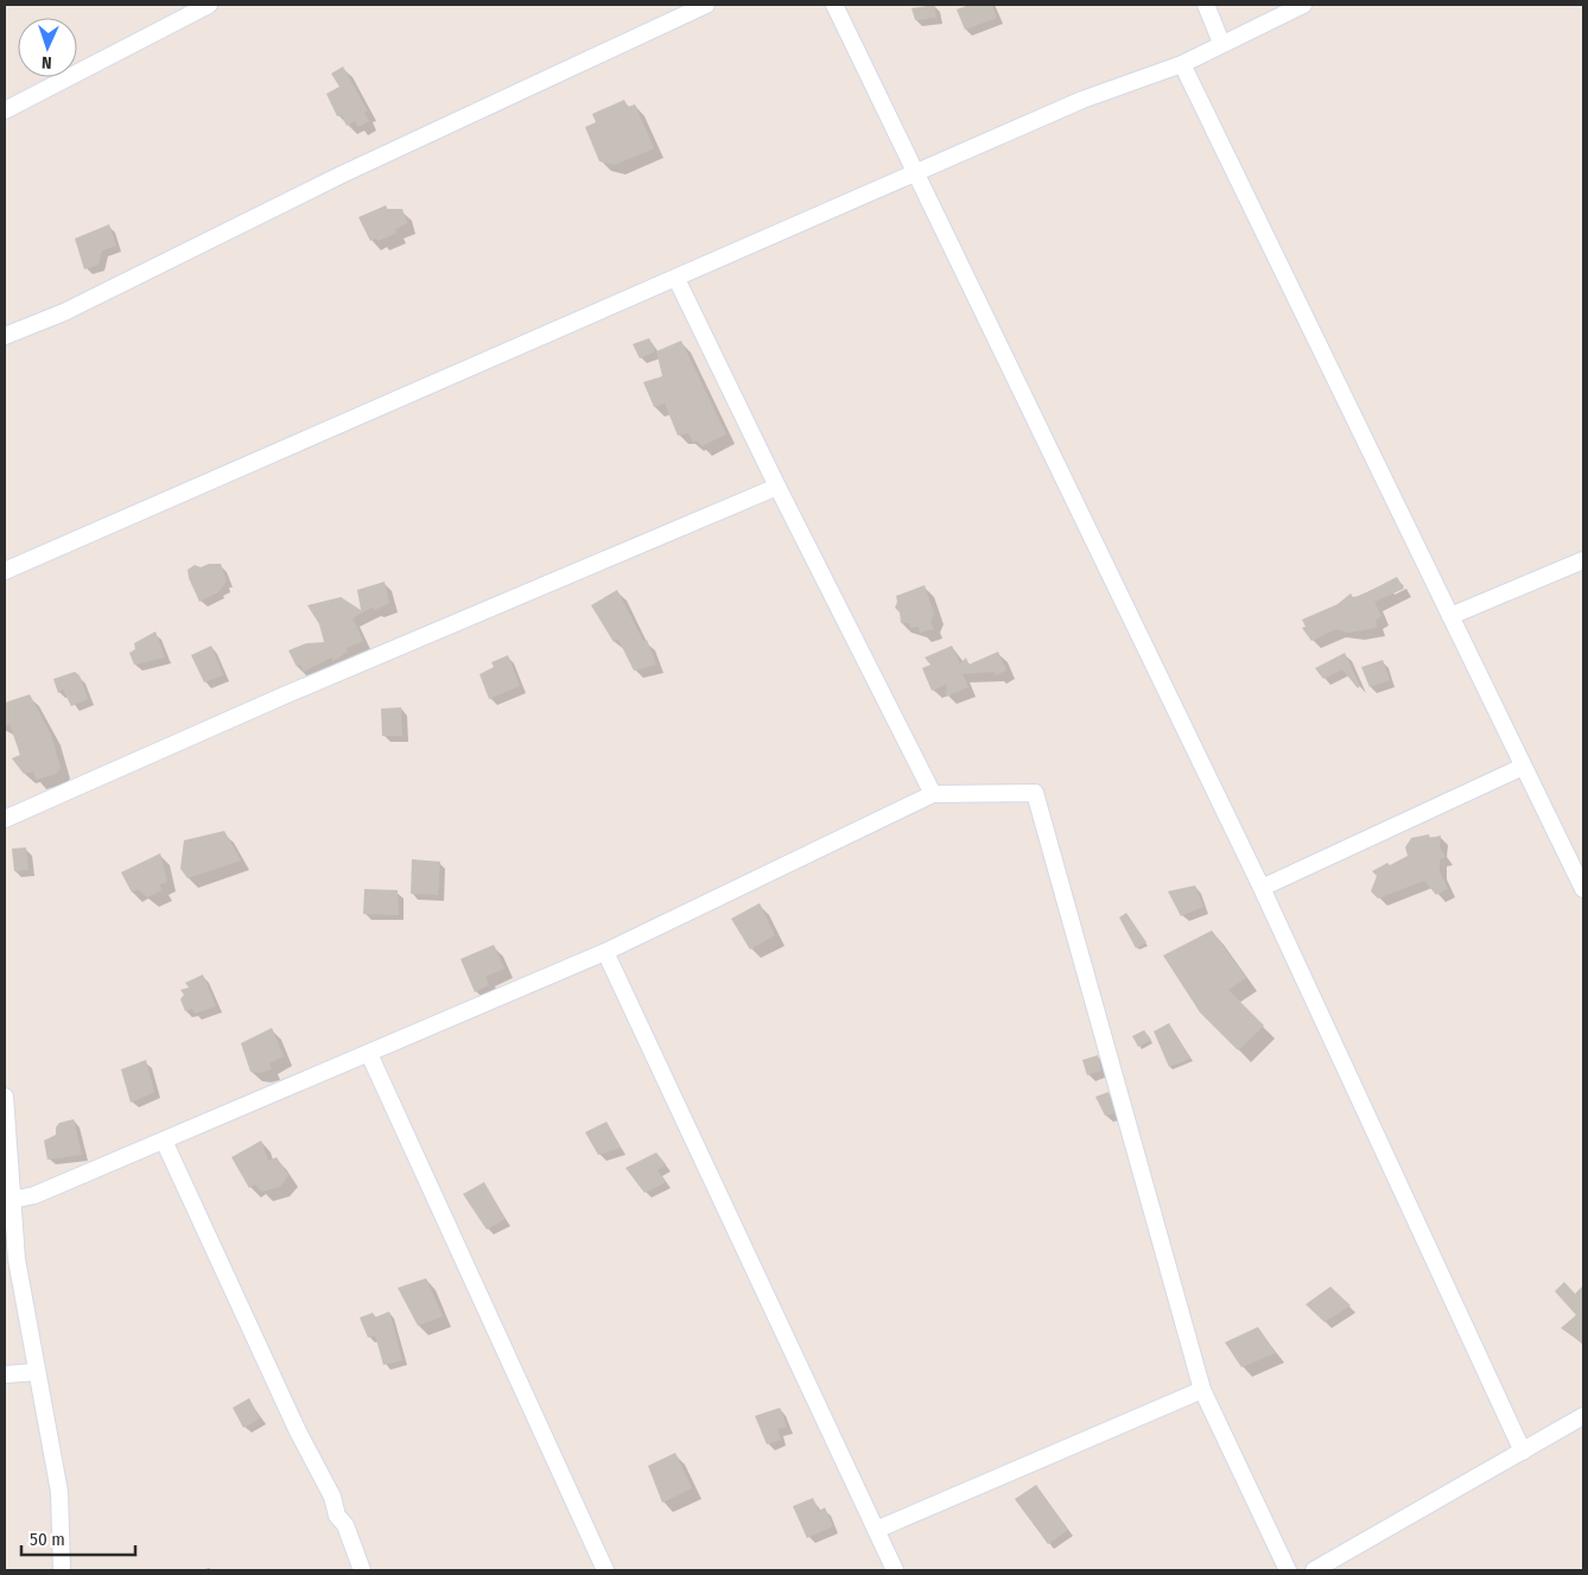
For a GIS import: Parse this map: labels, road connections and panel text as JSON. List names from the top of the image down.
{
  "scale_bar": "50 m",
  "north": "bottom"
}
